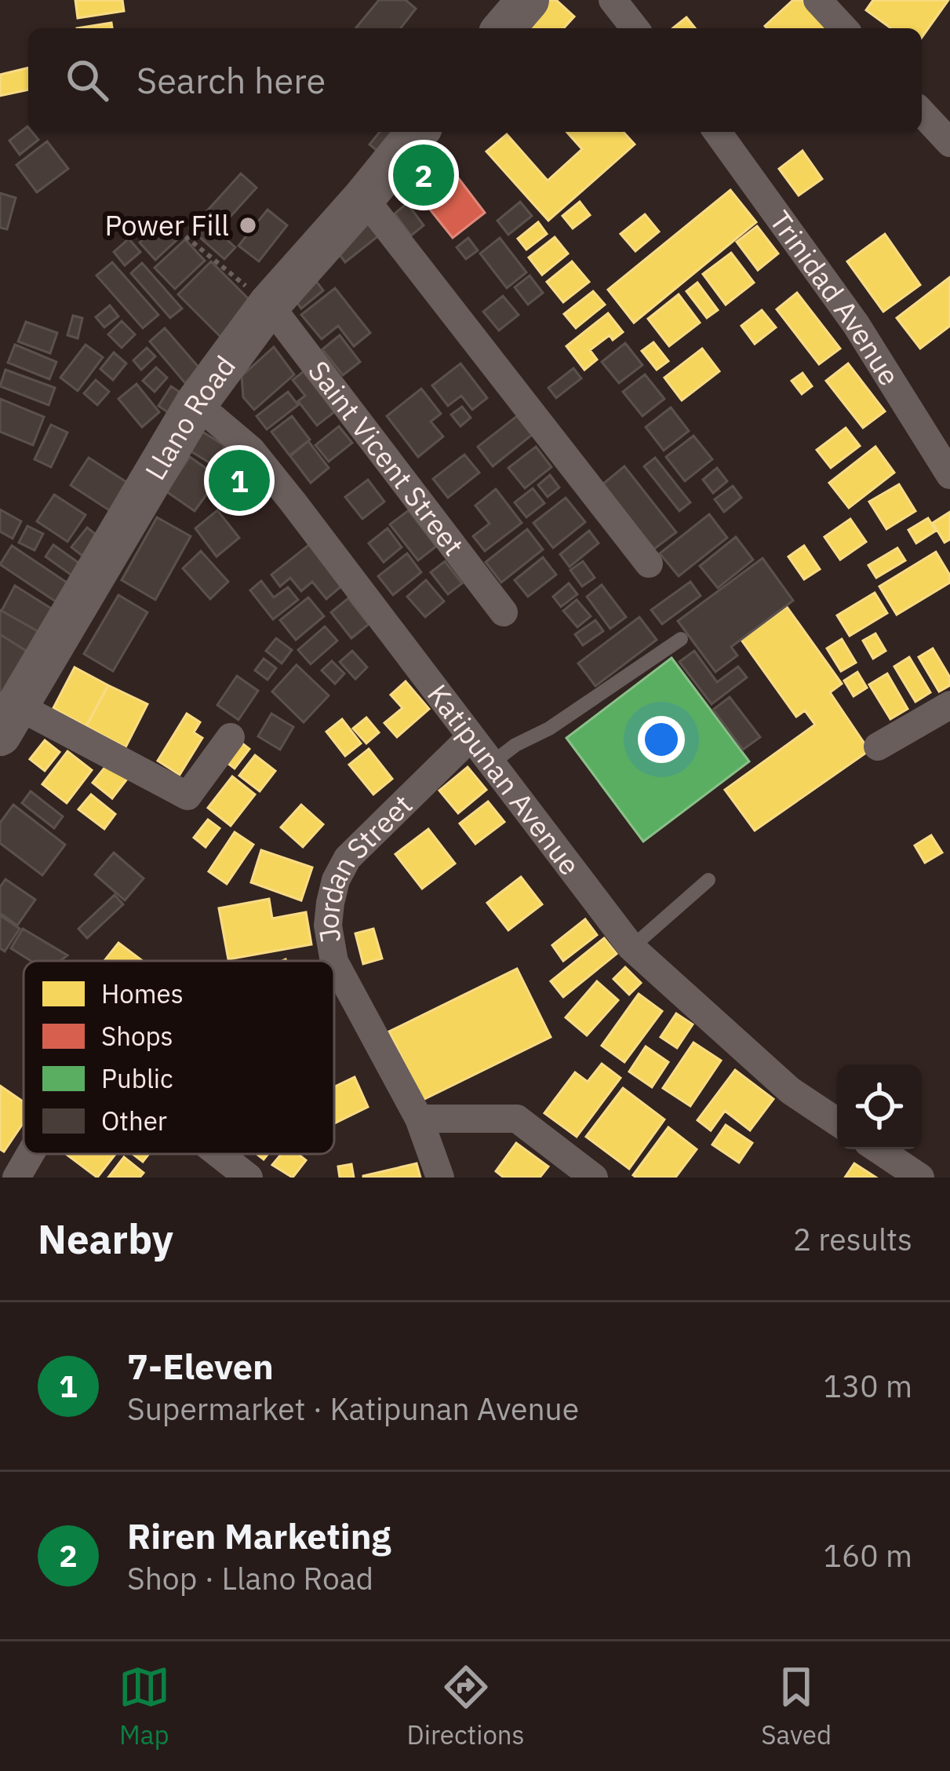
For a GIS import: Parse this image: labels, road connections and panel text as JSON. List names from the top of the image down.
{
  "streets": {
    "main road": ["Llano Road"],
    "street": [
      "Trinidad Avenue",
      "Saint Vicent Street",
      "Katipunan Avenue",
      "Jordan Street"
    ]
  },
  "crossings": [
    ["Llano Road", "Saint Vicent Street"],
    ["Llano Road", "Katipunan Avenue"],
    ["Katipunan Avenue", "Jordan Street"]
  ],
  "places": ["Power Fill"],
  "legend": [
    "Homes",
    "Shops",
    "Public",
    "Other"
  ],
  "page": {
    "search": "Search here",
    "pins": ["2", "1"],
    "heading": ["Nearby", "2 results"],
    "list": [
      {
        "mark": "1",
        "name": "7-Eleven",
        "note": "Supermarket · Katipunan Avenue",
        "value": "130 m"
      },
      {
        "mark": "2",
        "name": "Riren Marketing",
        "note": "Shop · Llano Road",
        "value": "160 m"
      }
    ],
    "nav": ["Map", "Directions", "Saved"]
  }
}
